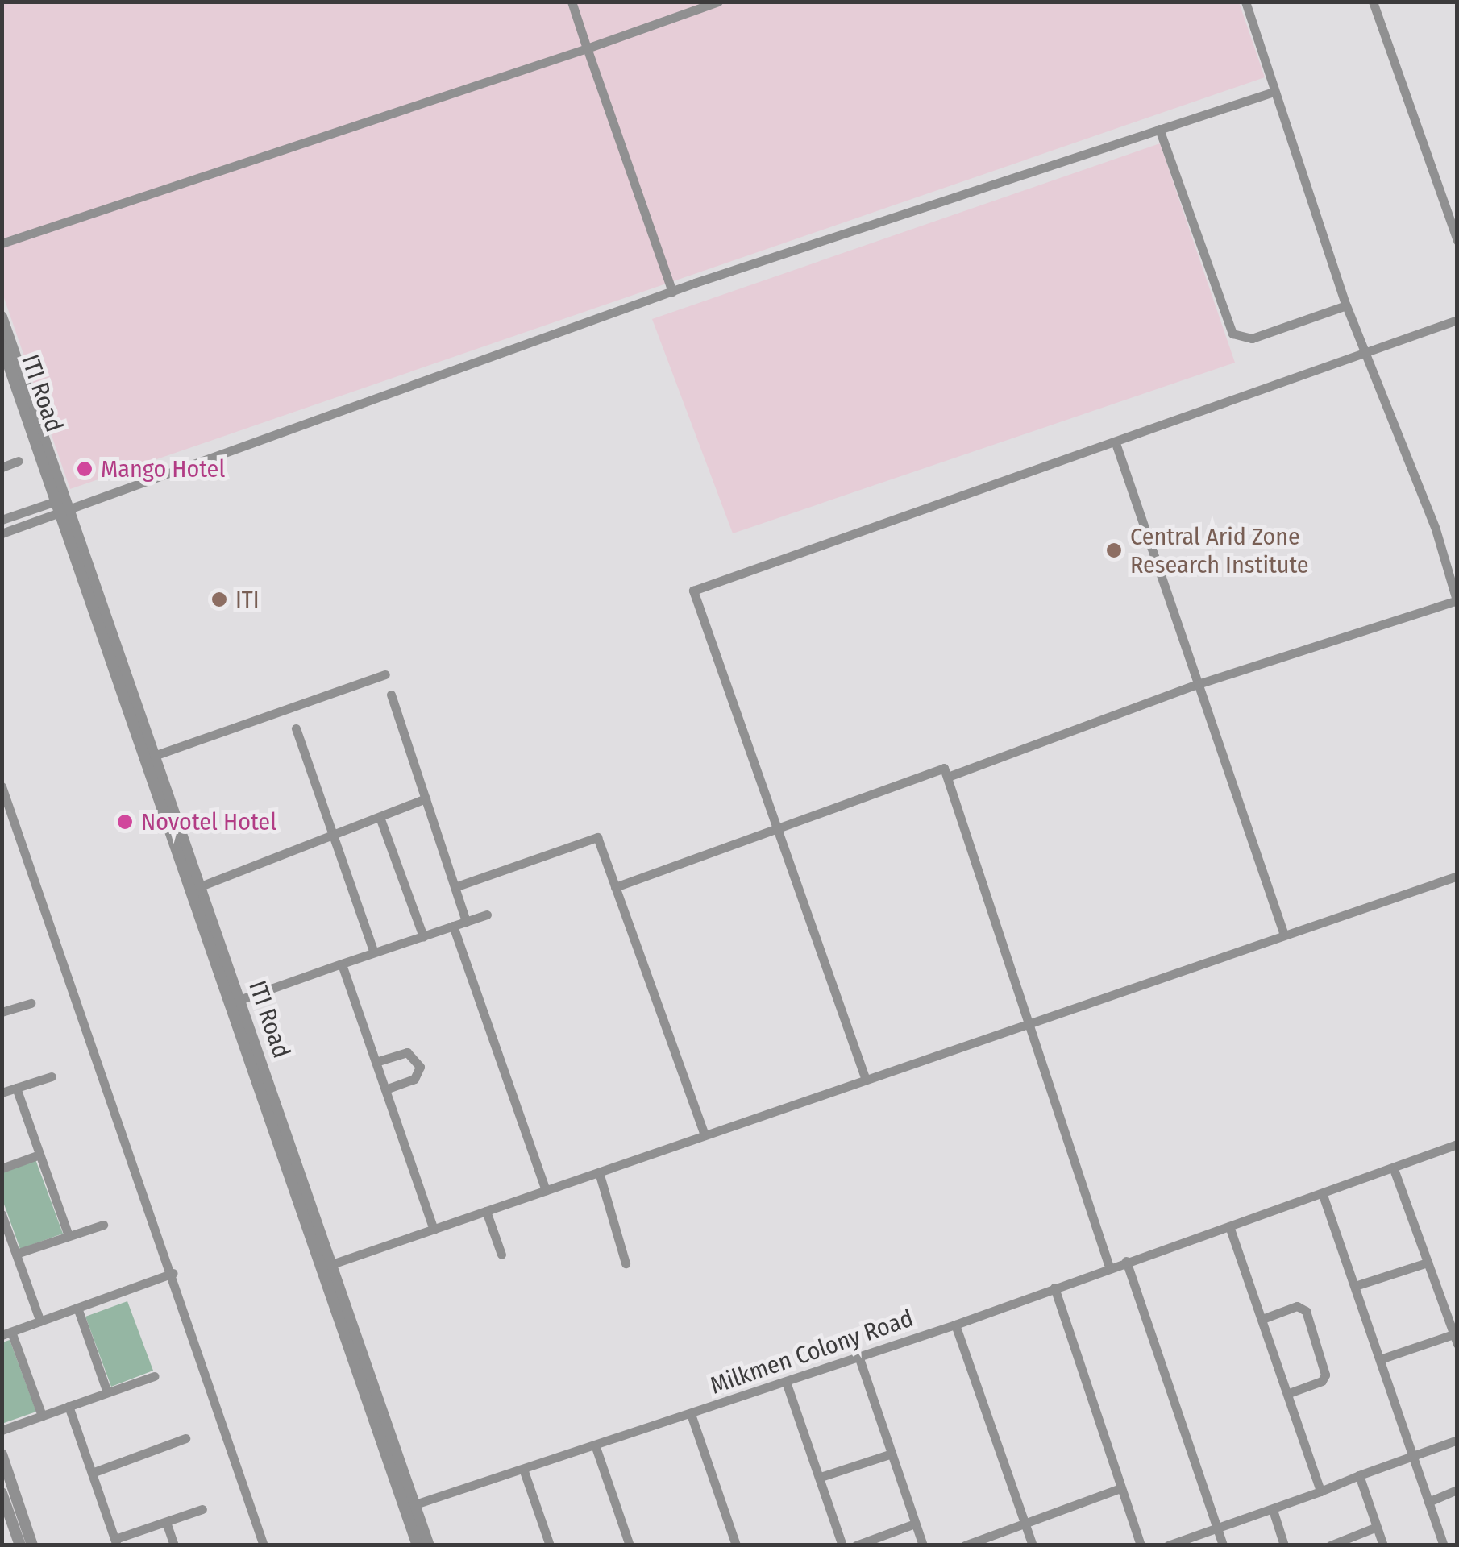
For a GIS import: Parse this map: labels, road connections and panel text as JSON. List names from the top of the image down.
{
  "streets": {
    "street": ["ITI Road", "Milkmen Colony Road"]
  },
  "crossings": [
    ["ITI Road", "Milkmen Colony Road"]
  ],
  "places": [
    "Mango Hotel",
    "Central Arid Zone Research Institute",
    "ITI",
    "Novotel Hotel"
  ]
}
